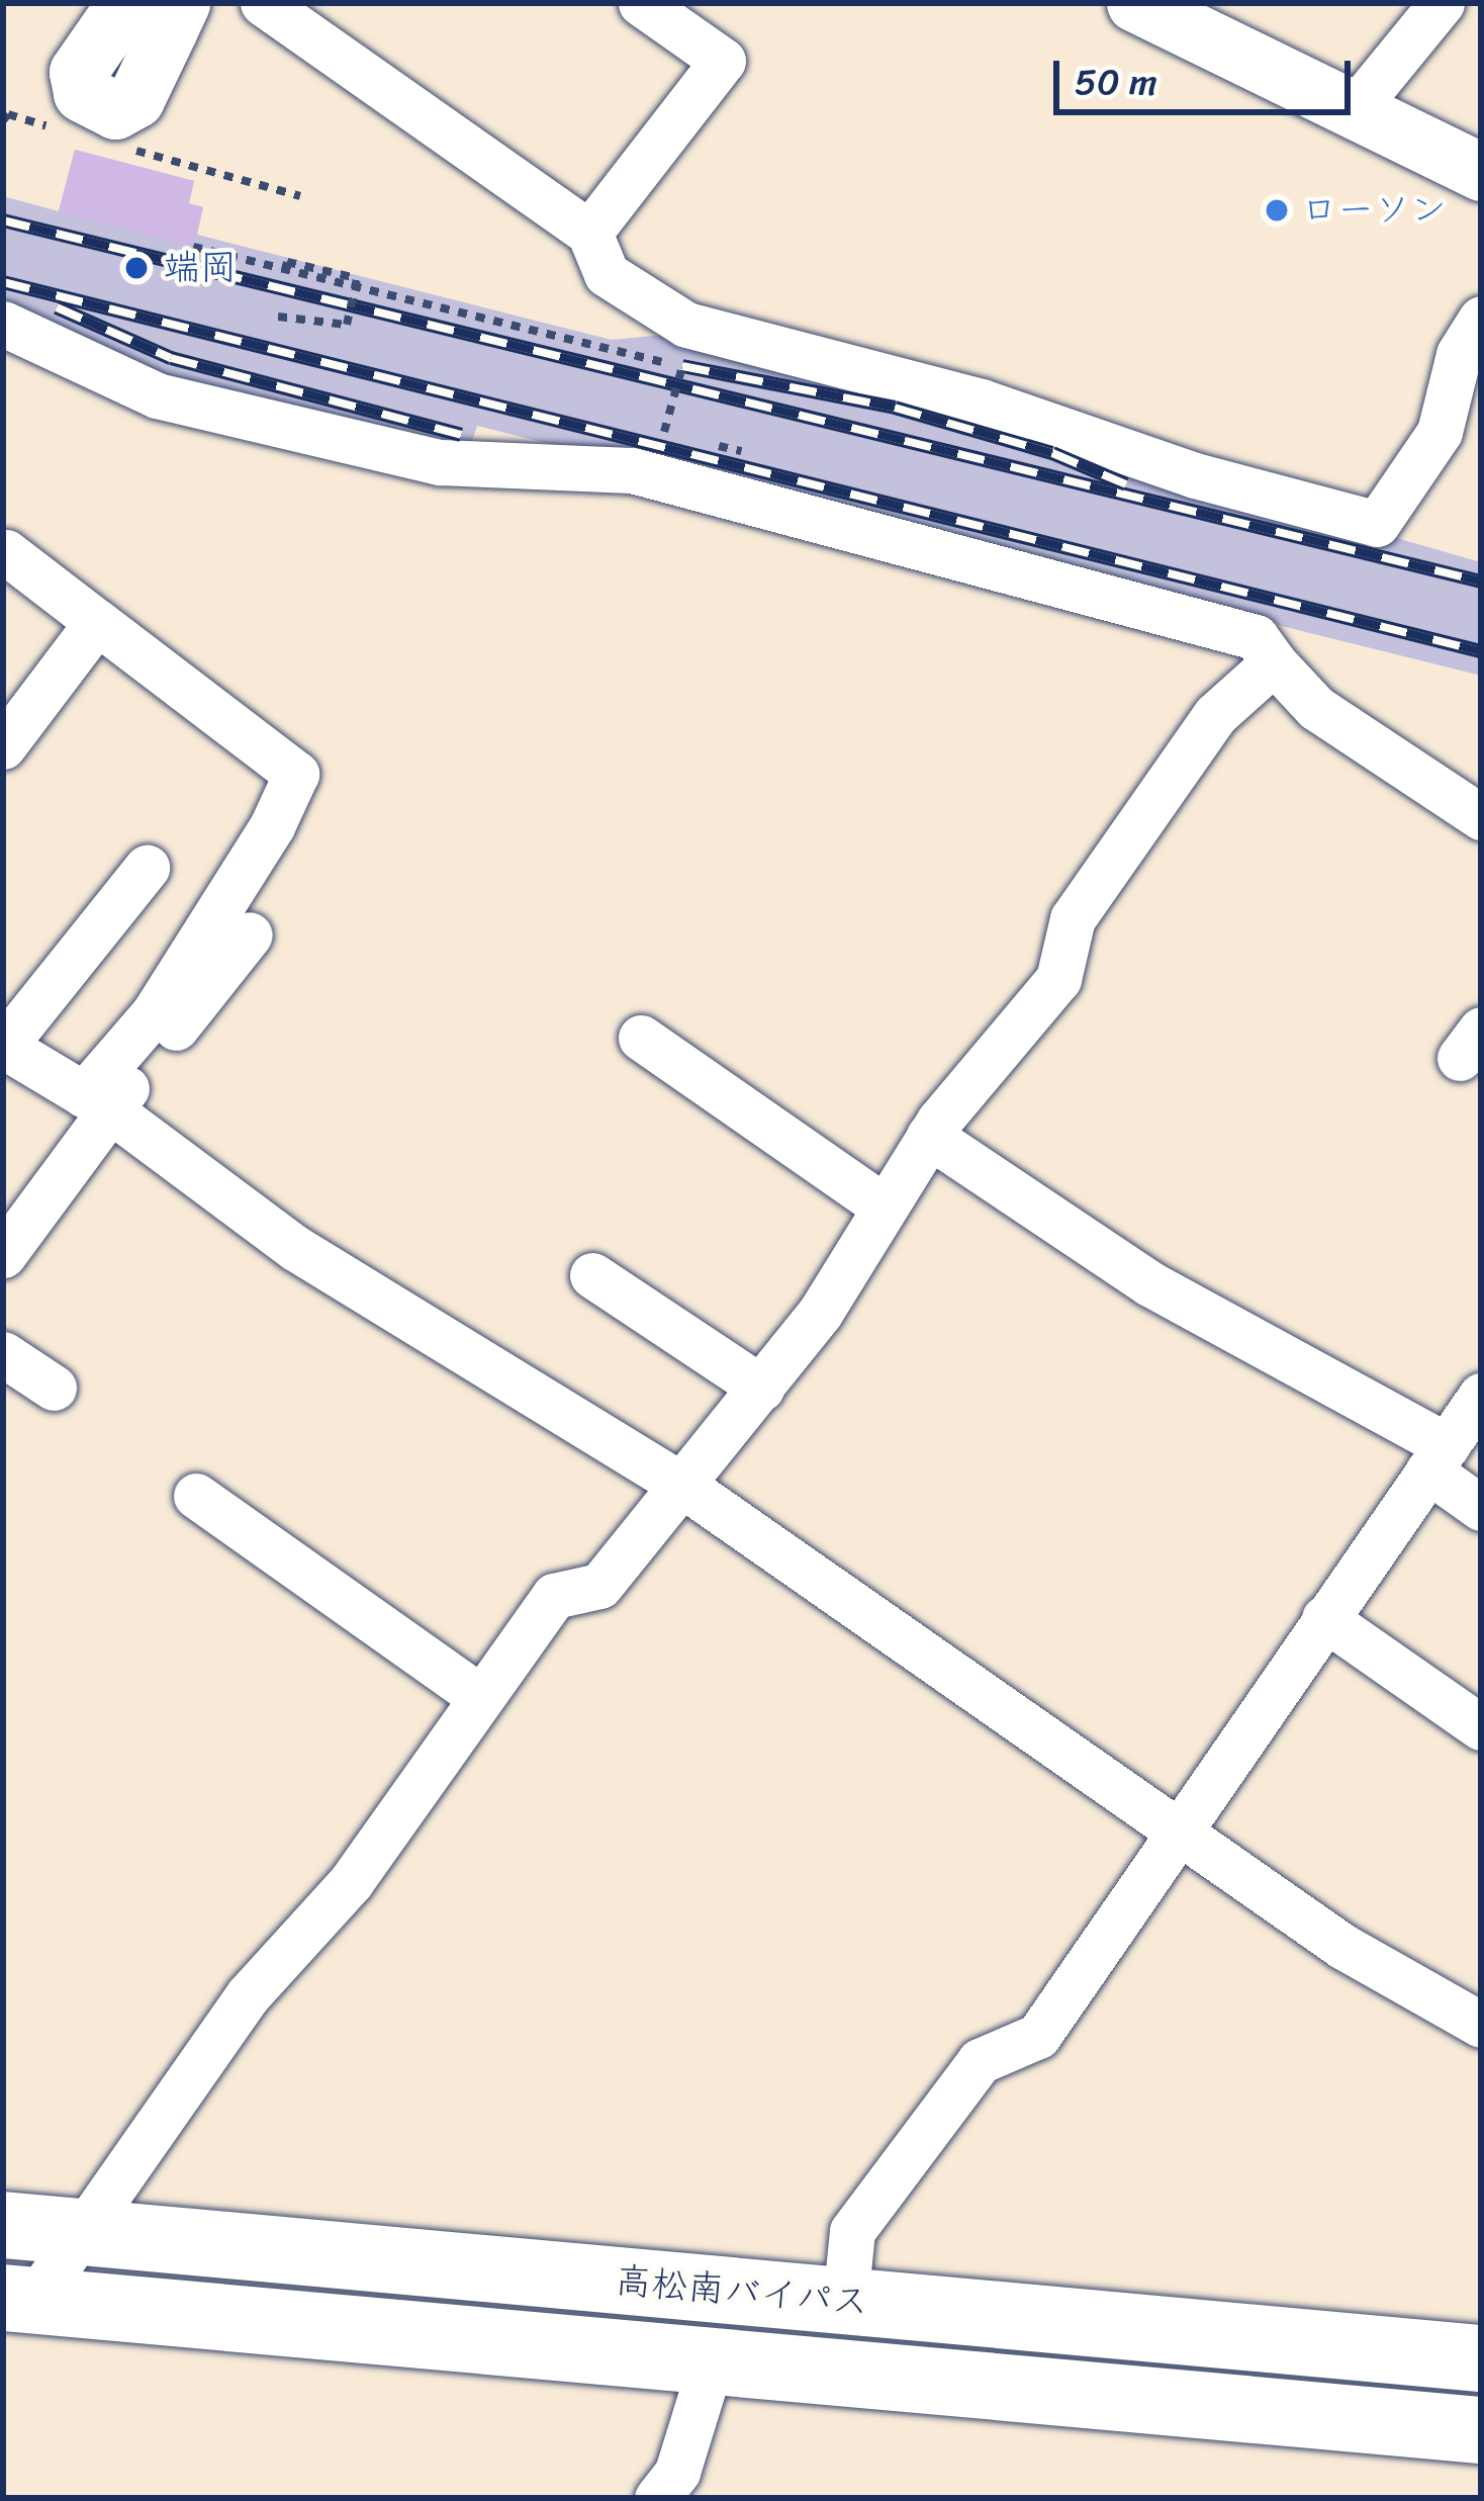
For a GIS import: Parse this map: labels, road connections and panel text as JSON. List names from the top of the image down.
{
  "streets": {
    "highway": ["高松南バイパス"]
  },
  "places": ["ローソン", "端岡"],
  "scale_bar": "50 m"
}
